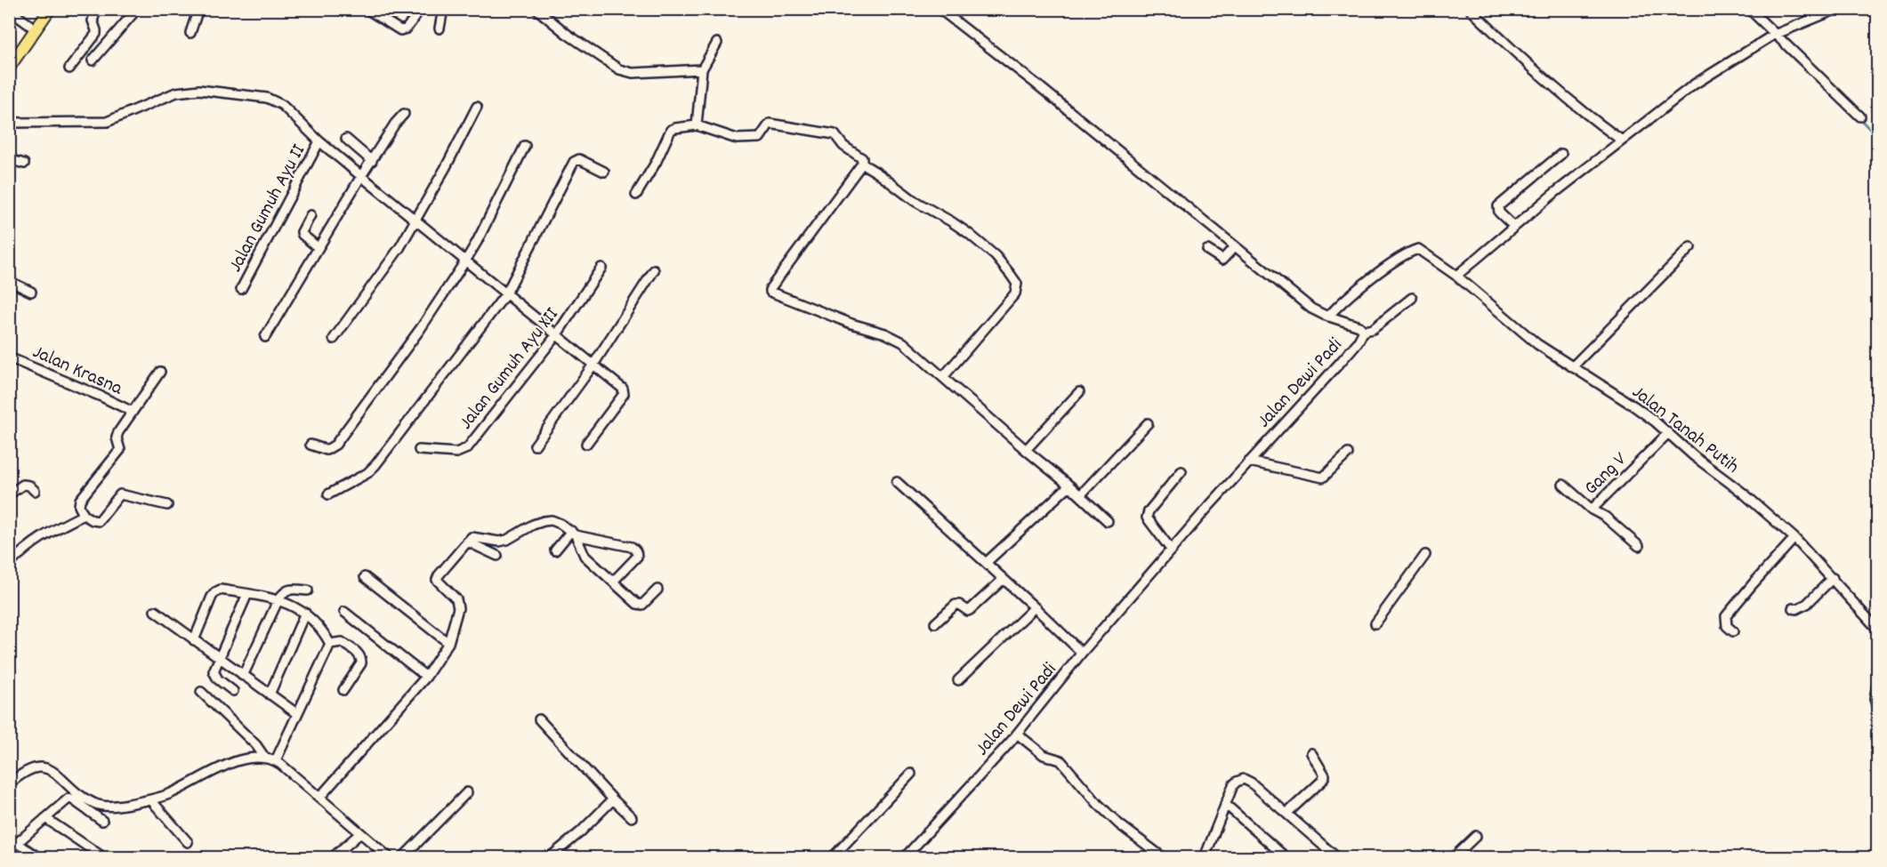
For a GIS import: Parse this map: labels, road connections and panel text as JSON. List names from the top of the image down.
{
  "streets": {
    "street": [
      "Jalan Gumuh Ayu II",
      "Jalan Gumuh Ayu XII",
      "Jalan Krasna",
      "Jalan Dewi Padi",
      "Jalan Tanah Putih",
      "Gang V"
    ]
  },
  "crossings": [
    ["Jalan Dewi Padi", "Jalan Tanah Putih"],
    ["Jalan Tanah Putih", "Gang V"]
  ]
}
